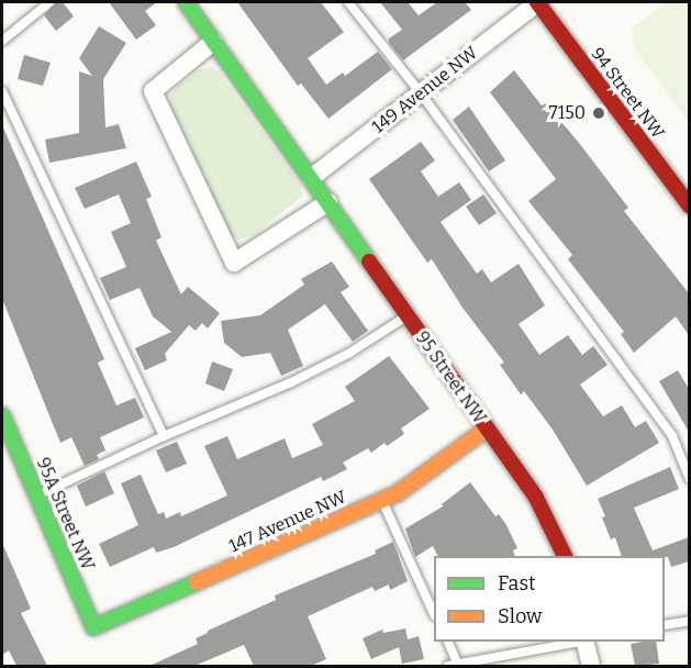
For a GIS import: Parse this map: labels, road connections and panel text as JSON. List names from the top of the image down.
{
  "streets": {
    "street": [
      "149 Avenue NW",
      "94 Street NW",
      "95 Street NW",
      "95A Street NW",
      "147 Avenue NW"
    ]
  },
  "crossings": [
    ["149 Avenue NW", "94 Street NW"],
    ["149 Avenue NW", "95 Street NW"],
    ["95 Street NW", "147 Avenue NW"],
    ["95A Street NW", "147 Avenue NW"]
  ],
  "places": ["7150"],
  "legend": ["Fast", "Slow"]
}
